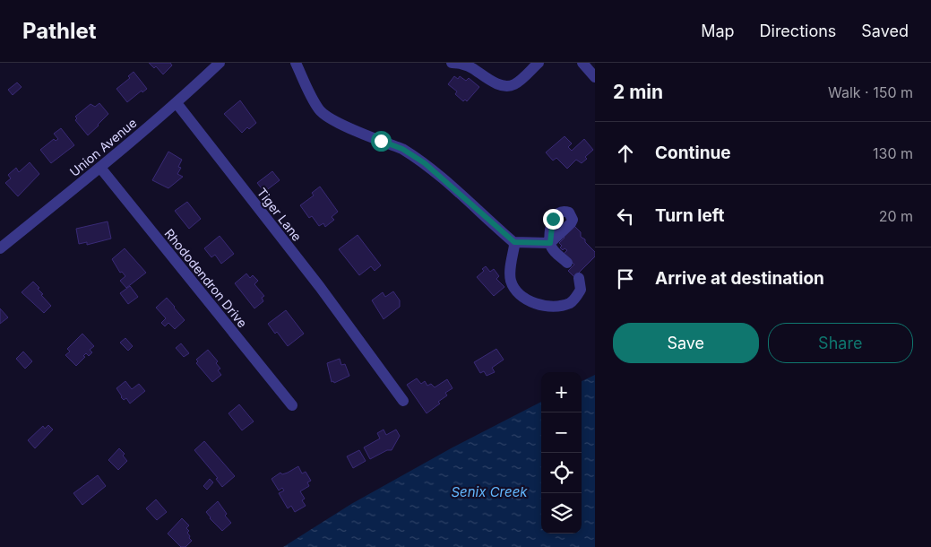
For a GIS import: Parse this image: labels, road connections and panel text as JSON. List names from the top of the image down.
{
  "streets": {
    "street": ["Union Avenue", "Tiger Lane", "Rhododendron Drive"]
  },
  "crossings": [
    ["Union Avenue", "Tiger Lane"],
    ["Union Avenue", "Rhododendron Drive"]
  ],
  "water": ["Senix Creek"],
  "page": {
    "header": "Pathlet",
    "nav": ["Map", "Directions", "Saved"],
    "heading": ["2 min", "Walk · 150 m"],
    "list": [
      ["Continue", "130 m"],
      ["Turn left", "20 m"],
      "Arrive at destination"
    ],
    "buttons": ["Save", "Share"],
    "map_buttons": ["+", "−"]
  }
}
